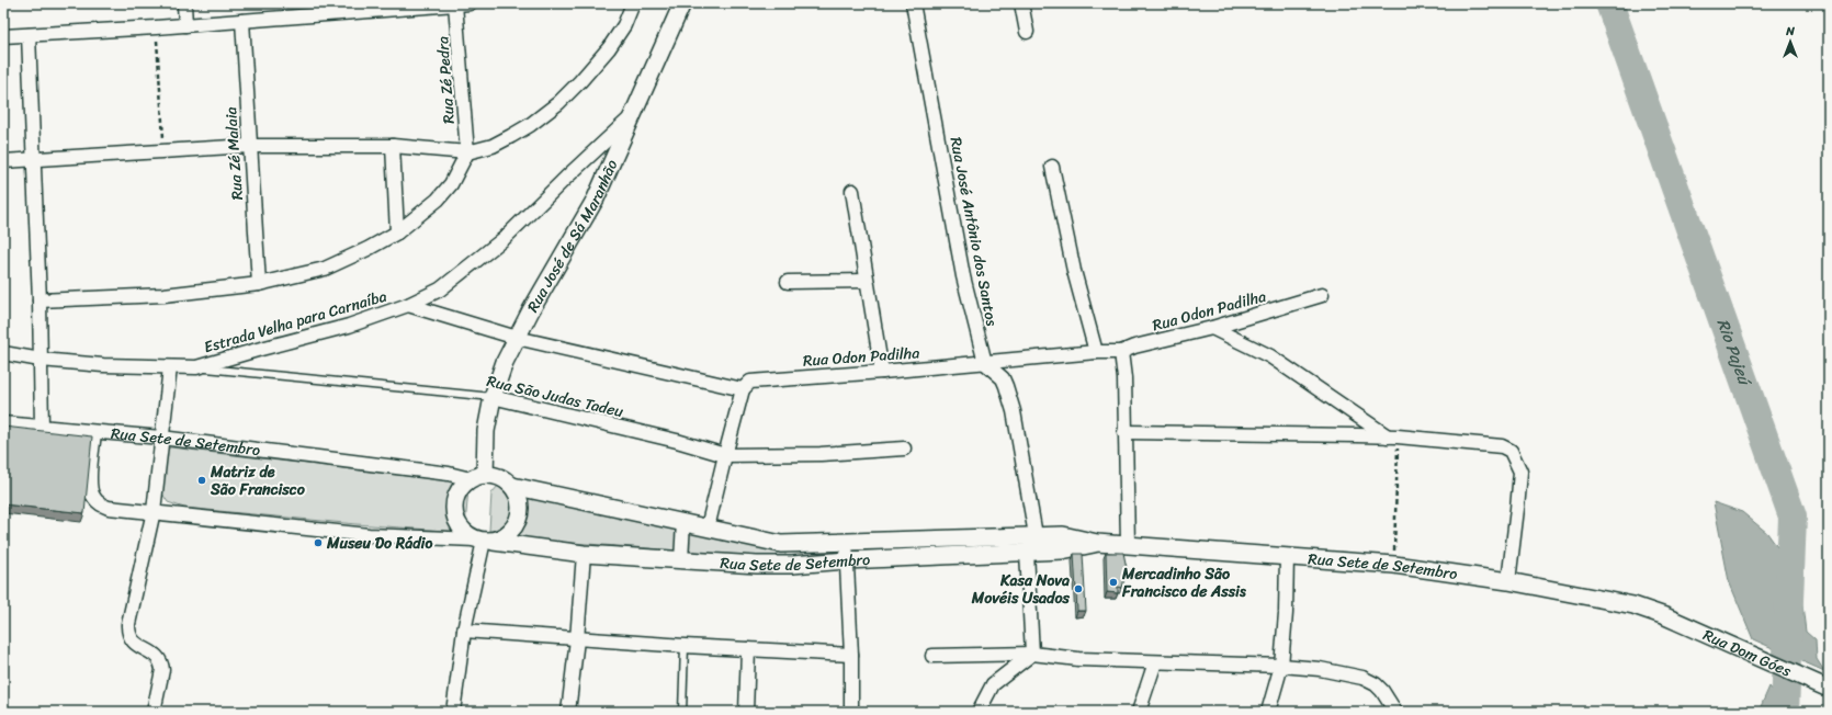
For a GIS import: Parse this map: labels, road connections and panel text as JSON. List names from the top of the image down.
{
  "streets": {
    "street": [
      "Rua Zé Pedra",
      "Rua Zé Malaia",
      "Rua José Antônio dos Santos",
      "Rua José de Sá Maranhão",
      "Rua Odon Padilha",
      "Estrada Velha para Carnaíba",
      "Rua São Judas Tadeu",
      "Rua Sete de Setembro",
      "Rua Dom Góes"
    ]
  },
  "crossings": [
    ["Rua José Antônio dos Santos", "Rua Odon Padilha"],
    ["Rua José de Sá Maranhão", "Estrada Velha para Carnaíba"],
    ["Rua José de Sá Maranhão", "Rua São Judas Tadeu"],
    ["Rua José de Sá Maranhão", "Rua Sete de Setembro"],
    ["Estrada Velha para Carnaíba", "Rua São Judas Tadeu"],
    ["Rua Sete de Setembro", "Rua Dom Góes"]
  ],
  "water": ["Rio Pajeú"],
  "places": [
    "Matriz de São Francisco",
    "Museu Do Rádio",
    "Mercadinho São Francisco de Assis",
    "Kasa Nova Movéis Usados"
  ],
  "north": "top"
}
